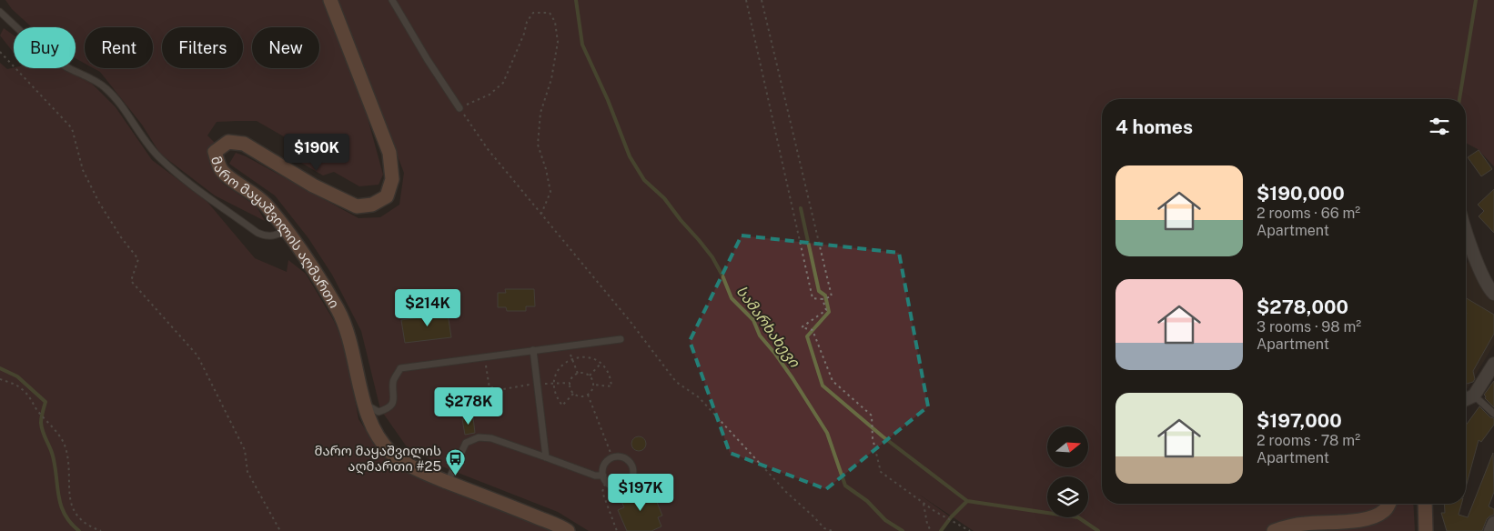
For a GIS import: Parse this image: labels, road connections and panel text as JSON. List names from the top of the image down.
{
  "streets": {
    "main road": ["მარო მაყაშვილის აღმართი"]
  },
  "water": ["სამარხახევი"],
  "places": {
    "bus stop": ["მარო მაყაშვილის აღმართი #25"]
  },
  "north": "right",
  "page": {
    "chip": [
      "Buy",
      "Rent",
      "Filters",
      "New"
    ],
    "heading": "4 homes",
    "price": [
      "$190K",
      "$214K",
      "$278K",
      "$197K"
    ],
    "list": [
      {
        "name": "$190,000",
        "note": "2 rooms · 66 m² · Apartment"
      },
      {
        "name": "$278,000",
        "note": "3 rooms · 98 m² · Apartment"
      },
      {
        "name": "$197,000",
        "note": "2 rooms · 78 m² · Apartment"
      }
    ]
  }
}
